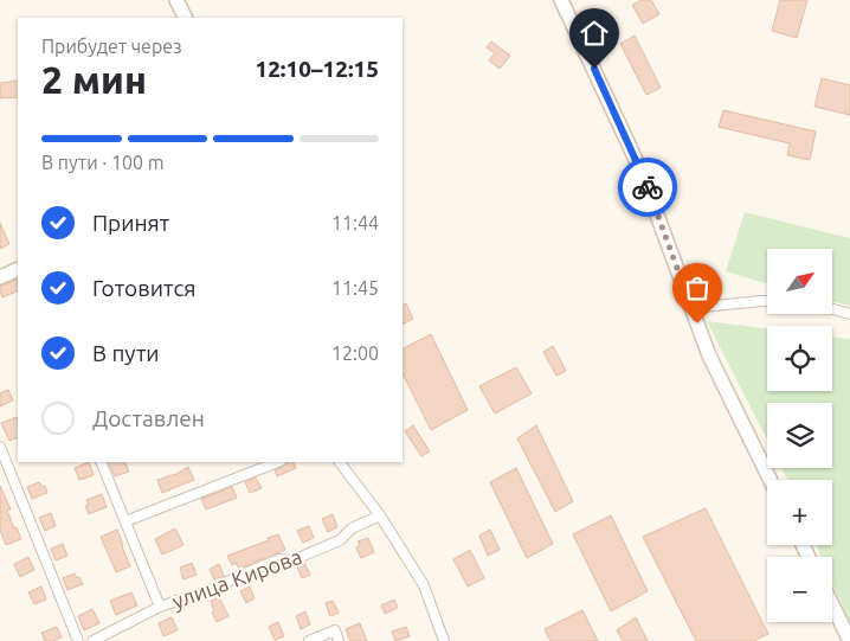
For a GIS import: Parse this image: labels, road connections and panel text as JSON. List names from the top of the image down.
{
  "streets": {
    "street": ["улица Кирова"]
  },
  "north": "top right",
  "page": {
    "heading": ["2 мин", "Прибудет через", "12:10–12:15"],
    "bar": "В пути · 100 m",
    "list": [
      ["Принят", "11:44"],
      ["Готовится", "11:45"],
      ["В пути", "12:00"],
      "Доставлен"
    ],
    "map_buttons": ["+", "−"]
  }
}
